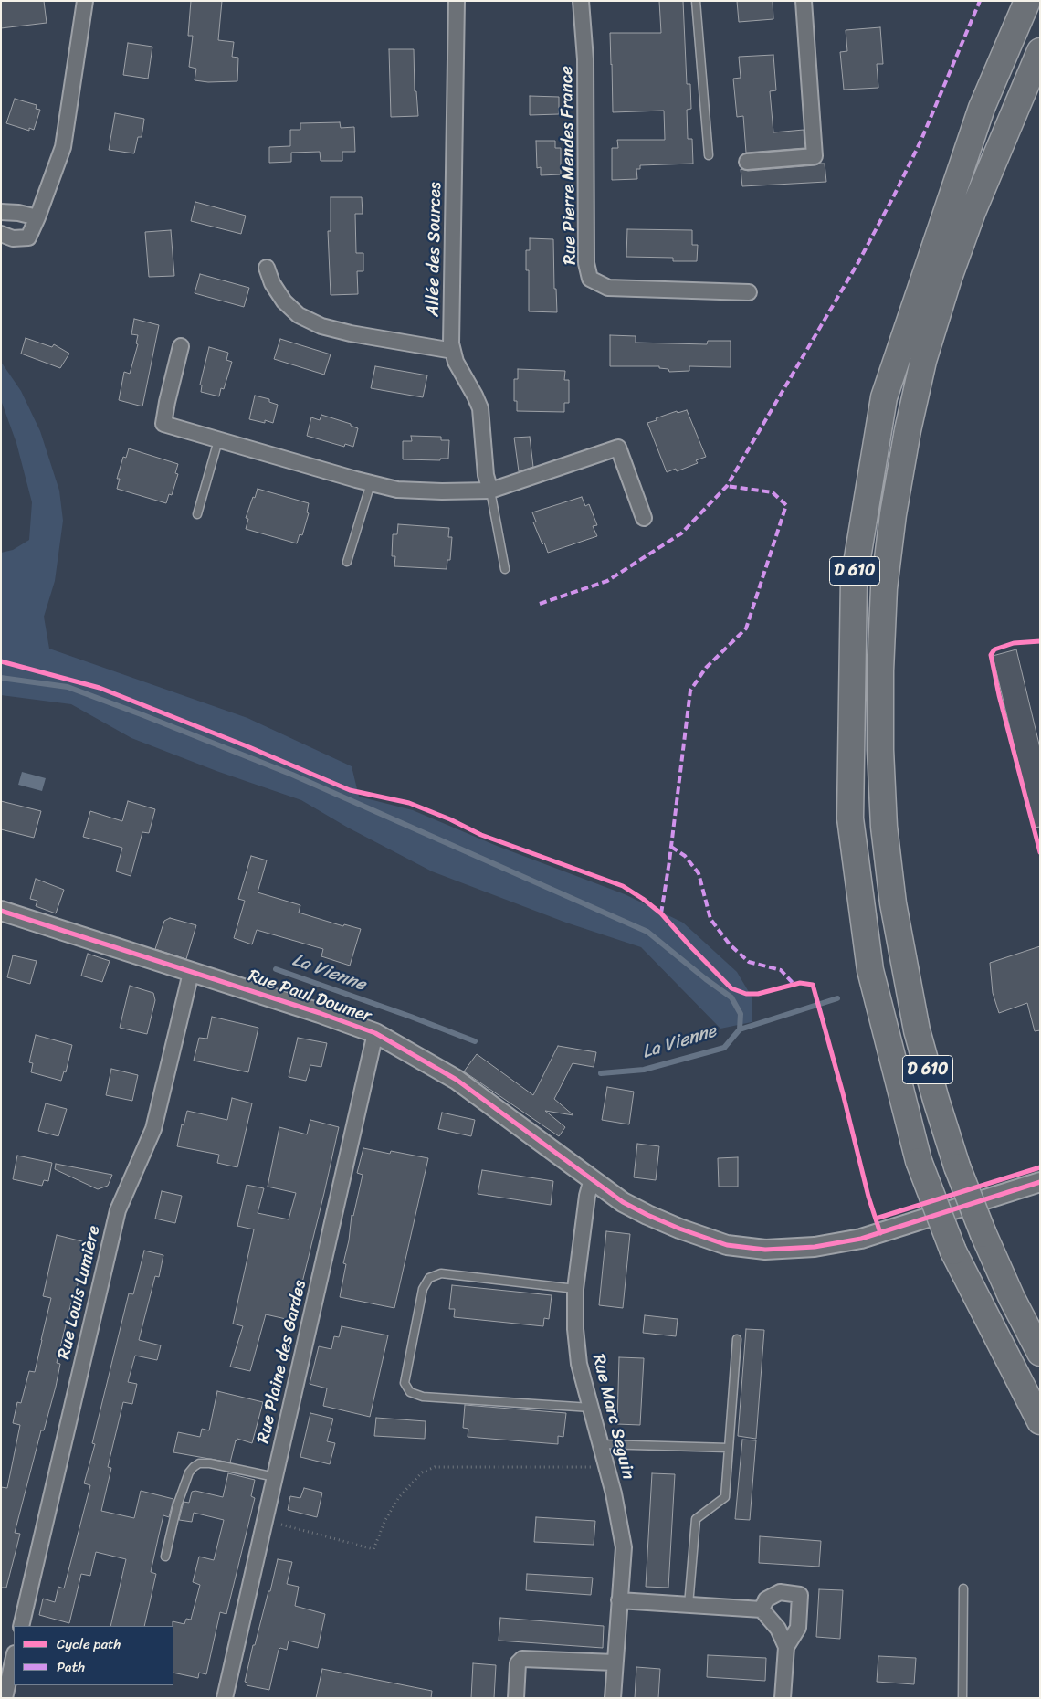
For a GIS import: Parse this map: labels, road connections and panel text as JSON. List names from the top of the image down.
{
  "streets": {
    "highway": ["D 610"],
    "street": [
      "Rue Pierre Mendes France",
      "Allée des Sources",
      "Rue Paul Doumer",
      "Rue Louis Lumière",
      "Rue Plaine des Gardes",
      "Rue Marc Seguin"
    ]
  },
  "crossings": [
    ["Rue Paul Doumer", "Rue Louis Lumière"],
    ["Rue Paul Doumer", "Rue Plaine des Gardes"],
    ["Rue Paul Doumer", "Rue Marc Seguin"]
  ],
  "water": ["La Vienne"],
  "legend": ["Cycle path", "Path"]
}
